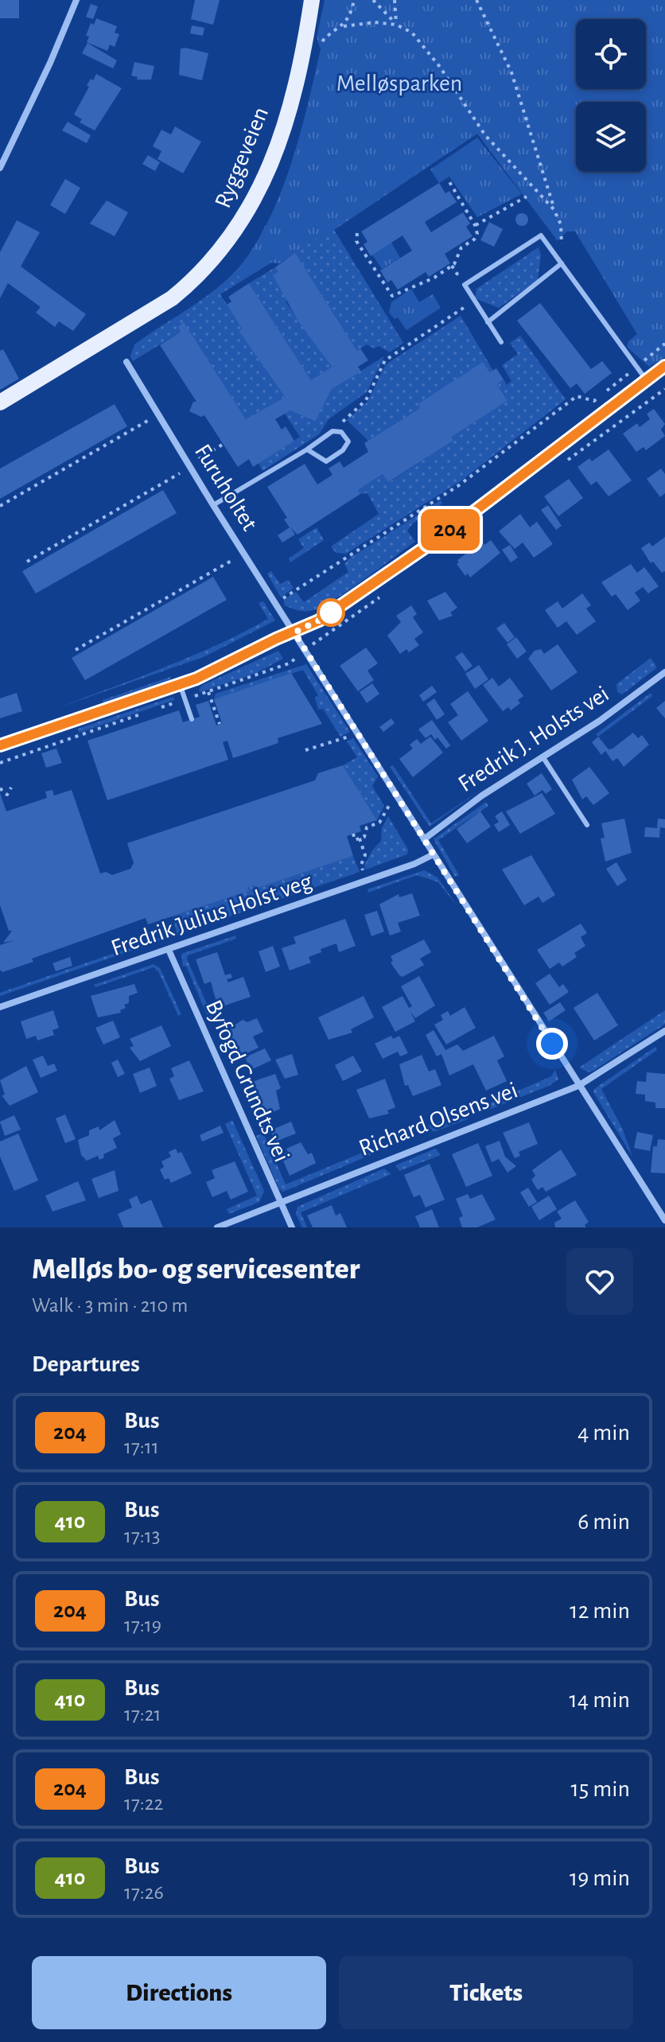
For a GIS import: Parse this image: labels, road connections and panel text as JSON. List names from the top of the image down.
{
  "streets": {
    "main road": ["Ryggeveien"],
    "street": [
      "Furuholtet",
      "Fredrik J. Holsts vei",
      "Fredrik Julius Holst veg",
      "Byfogd Grundts vei",
      "Richard Olsens vei"
    ]
  },
  "crossings": [
    ["Furuholtet", "Fredrik J. Holsts vei"],
    ["Furuholtet", "Fredrik Julius Holst veg"],
    ["Furuholtet", "Richard Olsens vei"],
    ["Fredrik Julius Holst veg", "Byfogd Grundts vei"],
    ["Byfogd Grundts vei", "Richard Olsens vei"]
  ],
  "parks": ["Melløsparken"],
  "lines": ["bus line 204"],
  "page": {
    "on_map": "204",
    "heading": [
      ["Melløs bo- og servicesenter", "Walk · 3 min · 210 m"],
      "Departures"
    ],
    "list": [
      {
        "mark": "204",
        "name": "Bus",
        "note": "17:11",
        "value": "4 min"
      },
      {
        "mark": "410",
        "name": "Bus",
        "note": "17:13",
        "value": "6 min"
      },
      {
        "mark": "204",
        "name": "Bus",
        "note": "17:19",
        "value": "12 min"
      },
      {
        "mark": "410",
        "name": "Bus",
        "note": "17:21",
        "value": "14 min"
      },
      {
        "mark": "204",
        "name": "Bus",
        "note": "17:22",
        "value": "15 min"
      },
      {
        "mark": "410",
        "name": "Bus",
        "note": "17:26",
        "value": "19 min"
      }
    ],
    "buttons": ["Directions", "Tickets"]
  }
}
